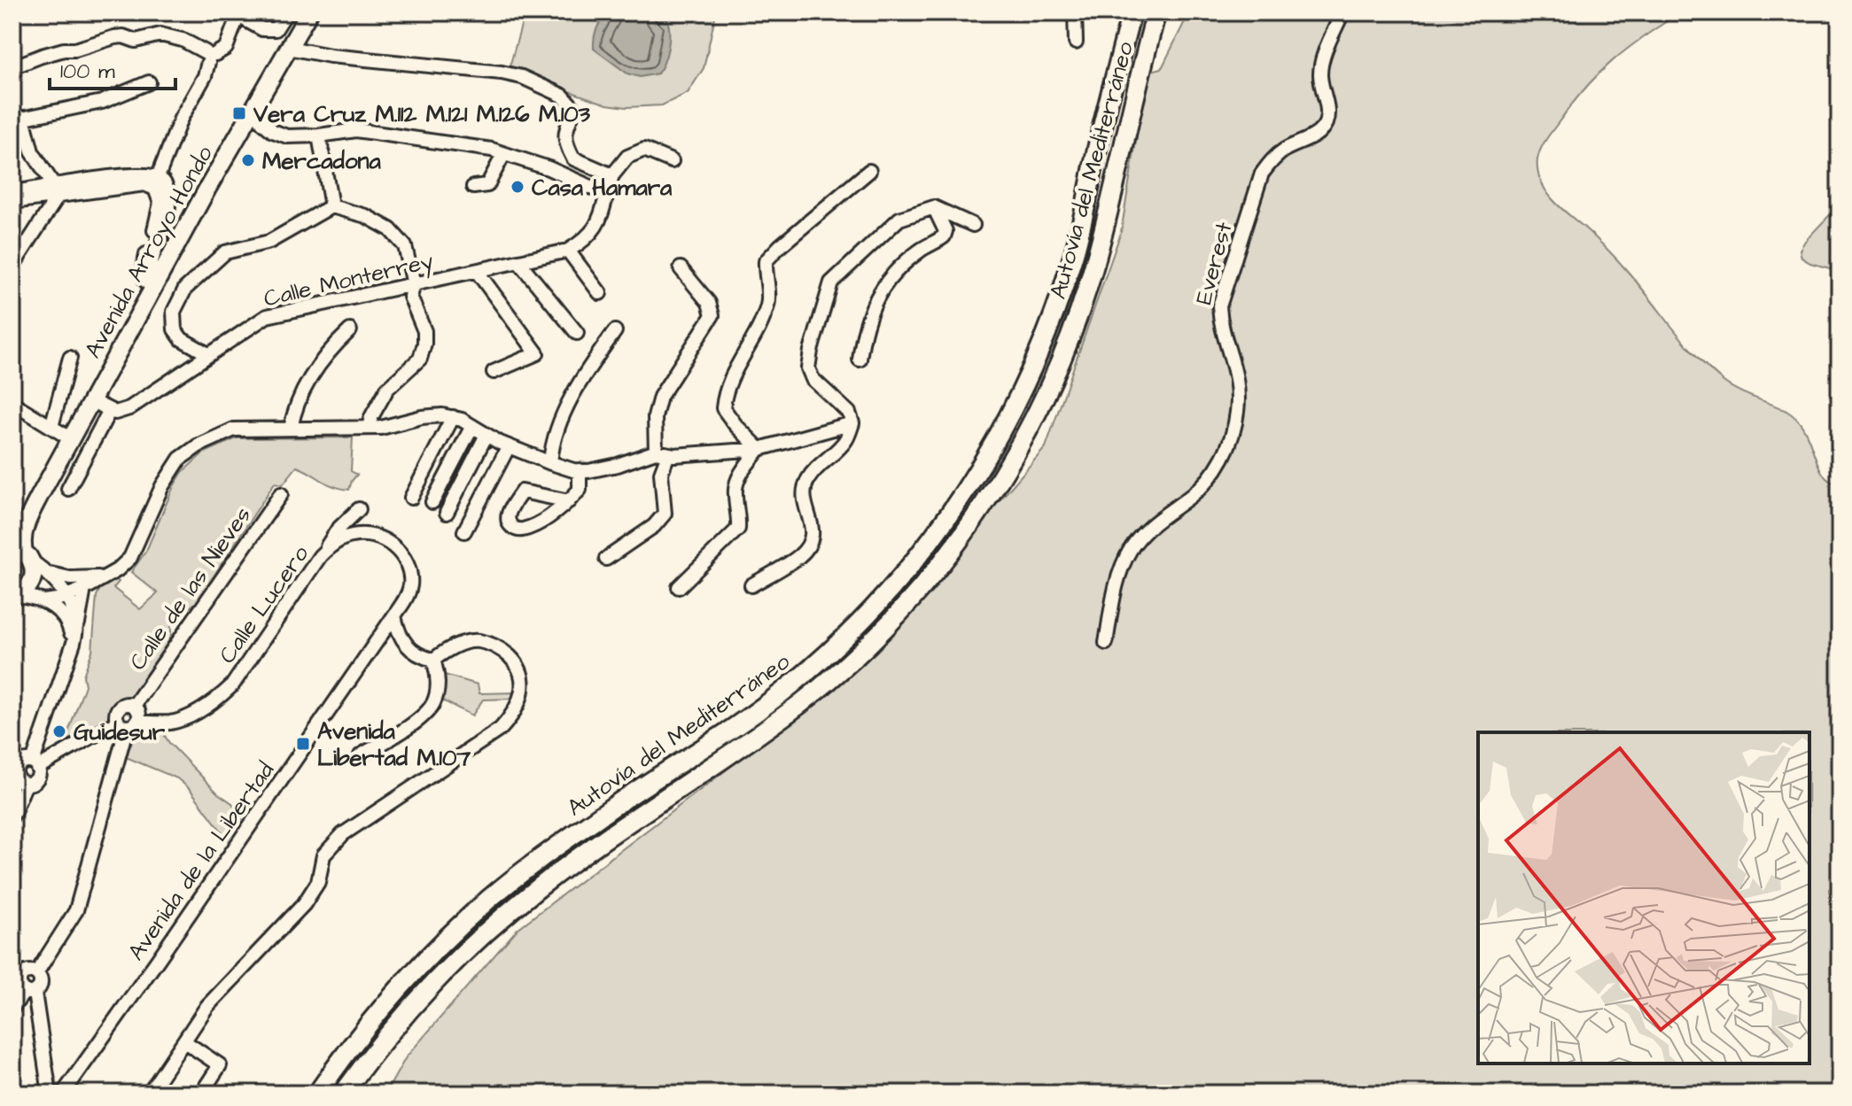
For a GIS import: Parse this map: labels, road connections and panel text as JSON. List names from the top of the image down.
{
  "streets": {
    "highway": ["Autovía del Mediterráneo"],
    "main road": ["Avenida Arroyo Hondo"],
    "street": [
      "Everest",
      "Calle Monterrey",
      "Calle de las Nieves",
      "Calle Lucero",
      "Avenida de la Libertad"
    ]
  },
  "crossings": [
    ["Calle de las Nieves", "Calle Lucero"],
    ["Calle Lucero", "Avenida de la Libertad"]
  ],
  "places": {
    "transit": ["Vera Cruz M.112 M.121 M.126 M.103", "Avenida Libertad M.107"],
    "other": ["Mercadona", "Casa Hamara", "Guidesur"]
  },
  "scale_bar": "100 m"
}
